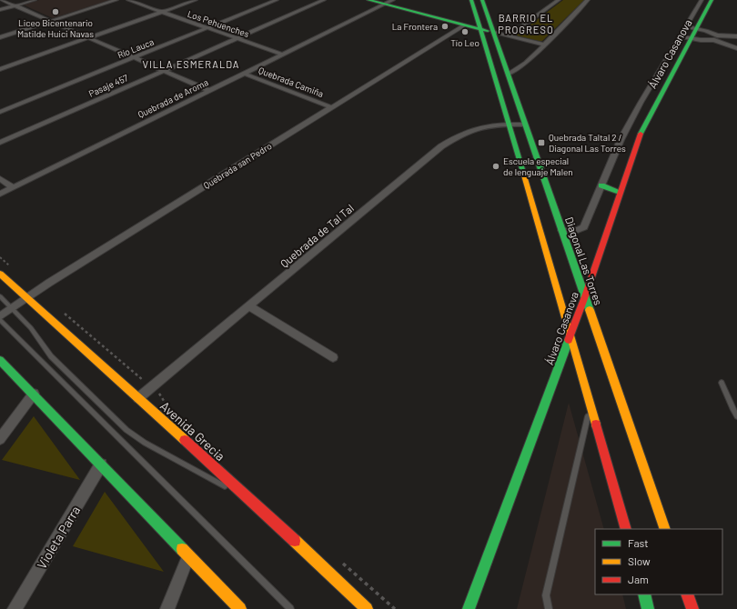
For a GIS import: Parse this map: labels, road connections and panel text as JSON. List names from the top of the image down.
{
  "streets": {
    "main road": ["Álvaro Casanova", "Diagonal Las Torres", "Avenida Grecia"],
    "street": [
      "Los Pehuenches",
      "Río Lauca",
      "Quebrada Camiña",
      "Pasaje 457",
      "Quebrada de Aroma",
      "Quebrada san Pedro",
      "Quebrada de Tal Tal",
      "Violeta Parra"
    ]
  },
  "crossings": [
    ["Los Pehuenches", "Río Lauca"],
    ["Los Pehuenches", "Pasaje 457"],
    ["Los Pehuenches", "Quebrada de Aroma"],
    ["Álvaro Casanova", "Diagonal Las Torres"],
    ["Quebrada Camiña", "Quebrada de Aroma"],
    ["Quebrada Camiña", "Quebrada san Pedro"],
    ["Quebrada san Pedro", "Avenida Grecia"],
    ["Quebrada de Tal Tal", "Diagonal Las Torres"],
    ["Quebrada de Tal Tal", "Avenida Grecia"]
  ],
  "districts": ["BARRIO EL PROGRESO", "VILLA ESMERALDA"],
  "places": {
    "other": [
      "Liceo Bicentenario Matilde Huici Navas",
      "La Frontera",
      "Tío Leo",
      "Escuela especial de lenguaje Malen"
    ],
    "transit": ["Quebrada Taltal 2 / Diagonal Las Torres"]
  },
  "legend": ["Fast", "Slow", "Jam"]
}
